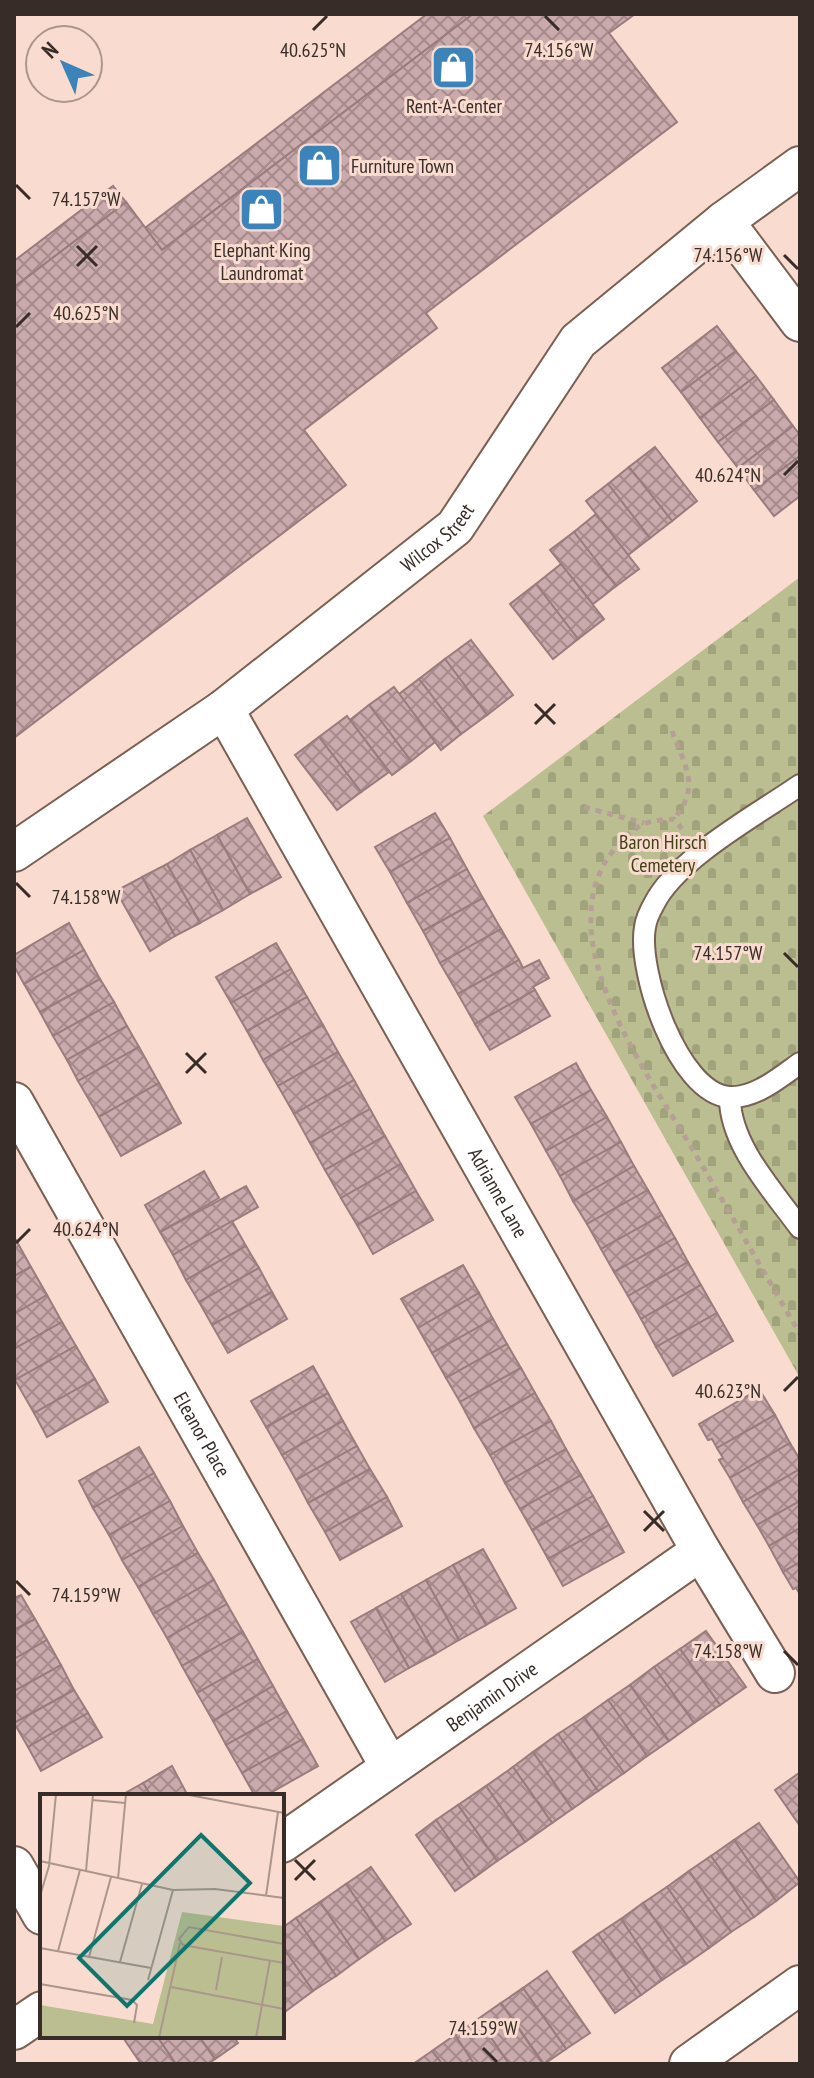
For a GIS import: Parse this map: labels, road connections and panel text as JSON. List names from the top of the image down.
{
  "streets": {
    "street": [
      "Wilcox Street",
      "Adrianne Lane",
      "Eleanor Place",
      "Benjamin Drive"
    ]
  },
  "crossings": [
    ["Wilcox Street", "Adrianne Lane"],
    ["Adrianne Lane", "Benjamin Drive"],
    ["Eleanor Place", "Benjamin Drive"]
  ],
  "parks": ["Baron Hirsch Cemetery"],
  "places": {
    "shop": ["Rent-A-Center", "Furniture Town", "Elephant King Laundromat"]
  },
  "north": "top left",
  "coordinates": [
    "40.625°N",
    "74.156°W",
    "74.157°W",
    "40.624°N",
    "74.158°W",
    "40.623°N",
    "74.159°W"
  ]
}
